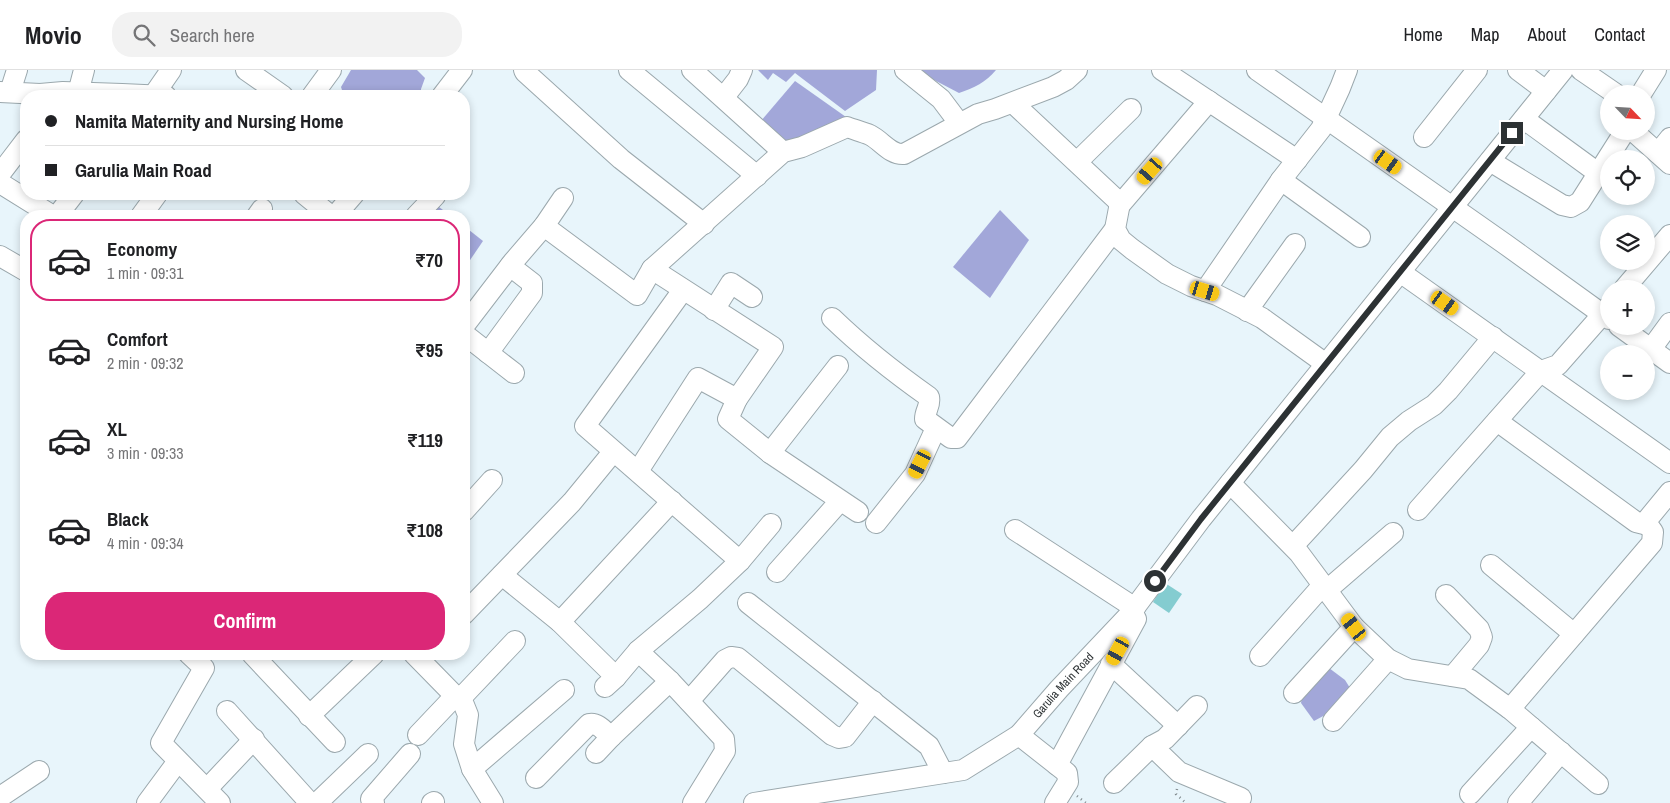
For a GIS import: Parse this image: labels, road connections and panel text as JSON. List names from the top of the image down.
{
  "streets": {
    "street": ["Garulia Main Road"]
  },
  "north": "bottom right",
  "page": {
    "header": "Movio",
    "search": "Search here",
    "nav": [
      "Home",
      "Map",
      "About",
      "Contact"
    ],
    "map_buttons": ["+", "−"],
    "banner": ["Namita Maternity and Nursing Home", "Garulia Main Road"],
    "list": [
      {
        "name": "Economy",
        "note": "1 min · 09:31",
        "value": "₹70"
      },
      {
        "name": "Comfort",
        "note": "2 min · 09:32",
        "value": "₹95"
      },
      {
        "name": "XL",
        "note": "3 min · 09:33",
        "value": "₹119"
      },
      {
        "name": "Black",
        "note": "4 min · 09:34",
        "value": "₹108"
      }
    ],
    "buttons": "Confirm"
  }
}
